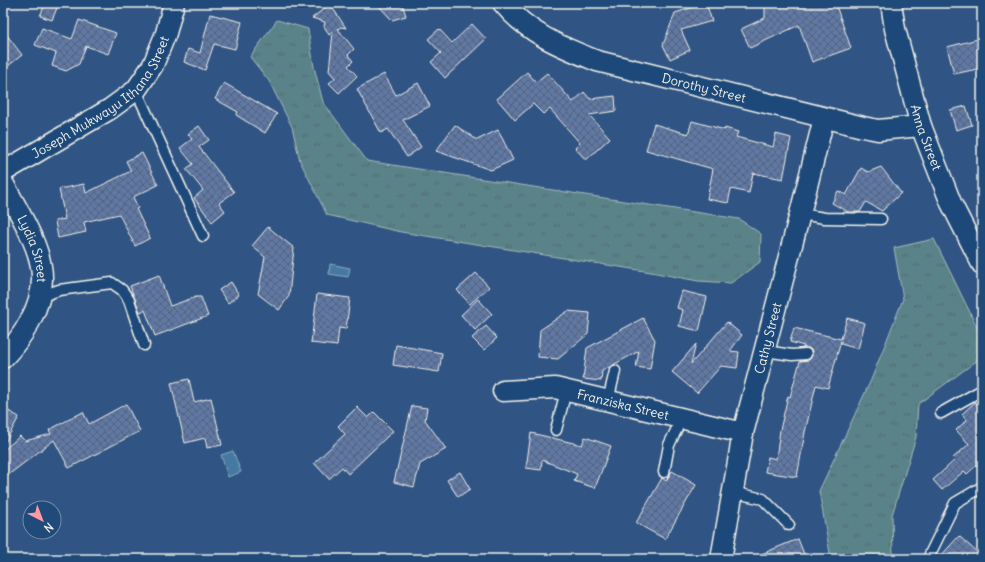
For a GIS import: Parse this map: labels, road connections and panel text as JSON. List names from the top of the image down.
{
  "streets": {
    "street": [
      "Dorothy Street",
      "Joseph Mukwayu Ithana Street",
      "Anna Street",
      "Lydia Street",
      "Cathy Street",
      "Franziska Street"
    ]
  },
  "crossings": [
    ["Dorothy Street", "Anna Street"],
    ["Dorothy Street", "Cathy Street"],
    ["Cathy Street", "Franziska Street"]
  ],
  "north": "bottom right"
}
